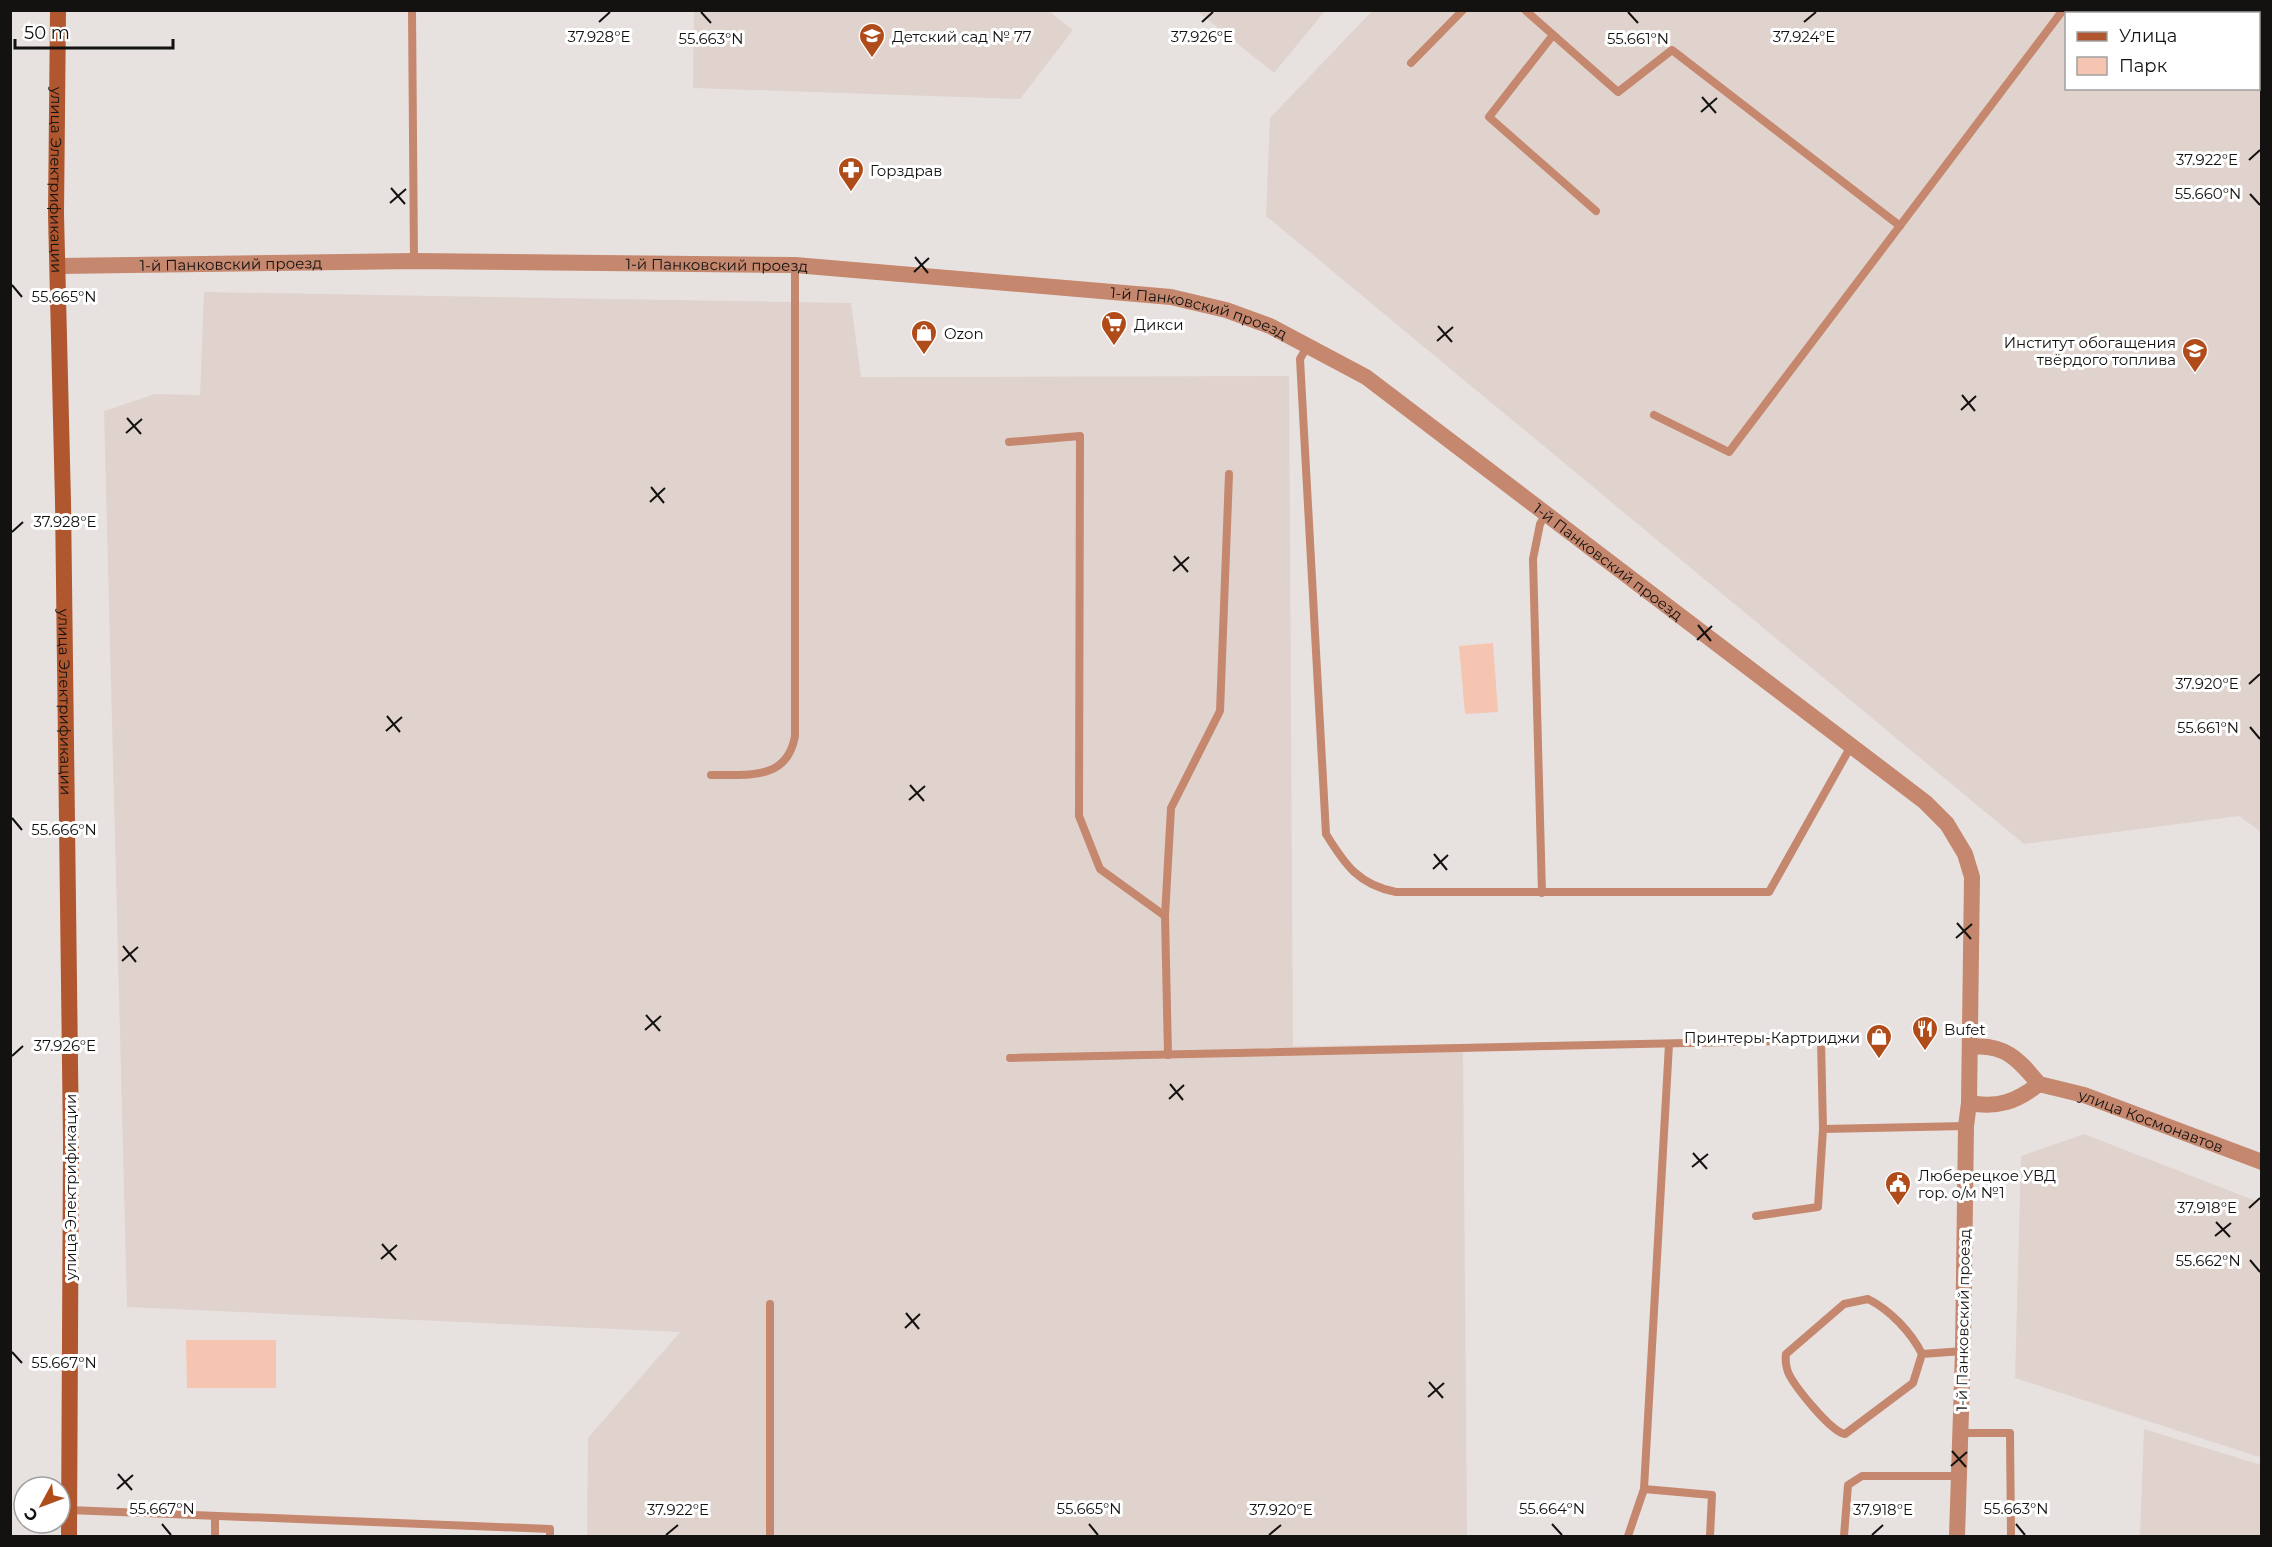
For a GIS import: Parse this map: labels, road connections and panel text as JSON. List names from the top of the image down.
{
  "streets": {
    "main road": ["улица Электрификации"],
    "street": ["1-й Панковский проезд", "улица Космонавтов"]
  },
  "crossings": [
    ["улица Электрификации", "1-й Панковский проезд"]
  ],
  "places": {
    "school or university": ["Детский сад № 77", "Институт обогащения твёрдого топлива"],
    "pharmacy": ["Горздрав"],
    "supermarket": ["Дикси"],
    "shop": ["Ozon", "Принтеры-Картриджи"],
    "restaurant": ["Bufet"],
    "public building": ["Люберецкое УВД гор. о/м №1"]
  },
  "legend": ["Улица", "Парк"],
  "scale_bar": "50 m",
  "north": "bottom left",
  "coordinates": [
    "37.928°E",
    "37.926°E",
    "37.924°E",
    "55.663°N",
    "55.661°N",
    "37.922°E",
    "55.660°N",
    "55.665°N",
    "37.920°E",
    "55.666°N",
    "37.918°E",
    "55.662°N",
    "55.667°N",
    "55.664°N"
  ]
}
